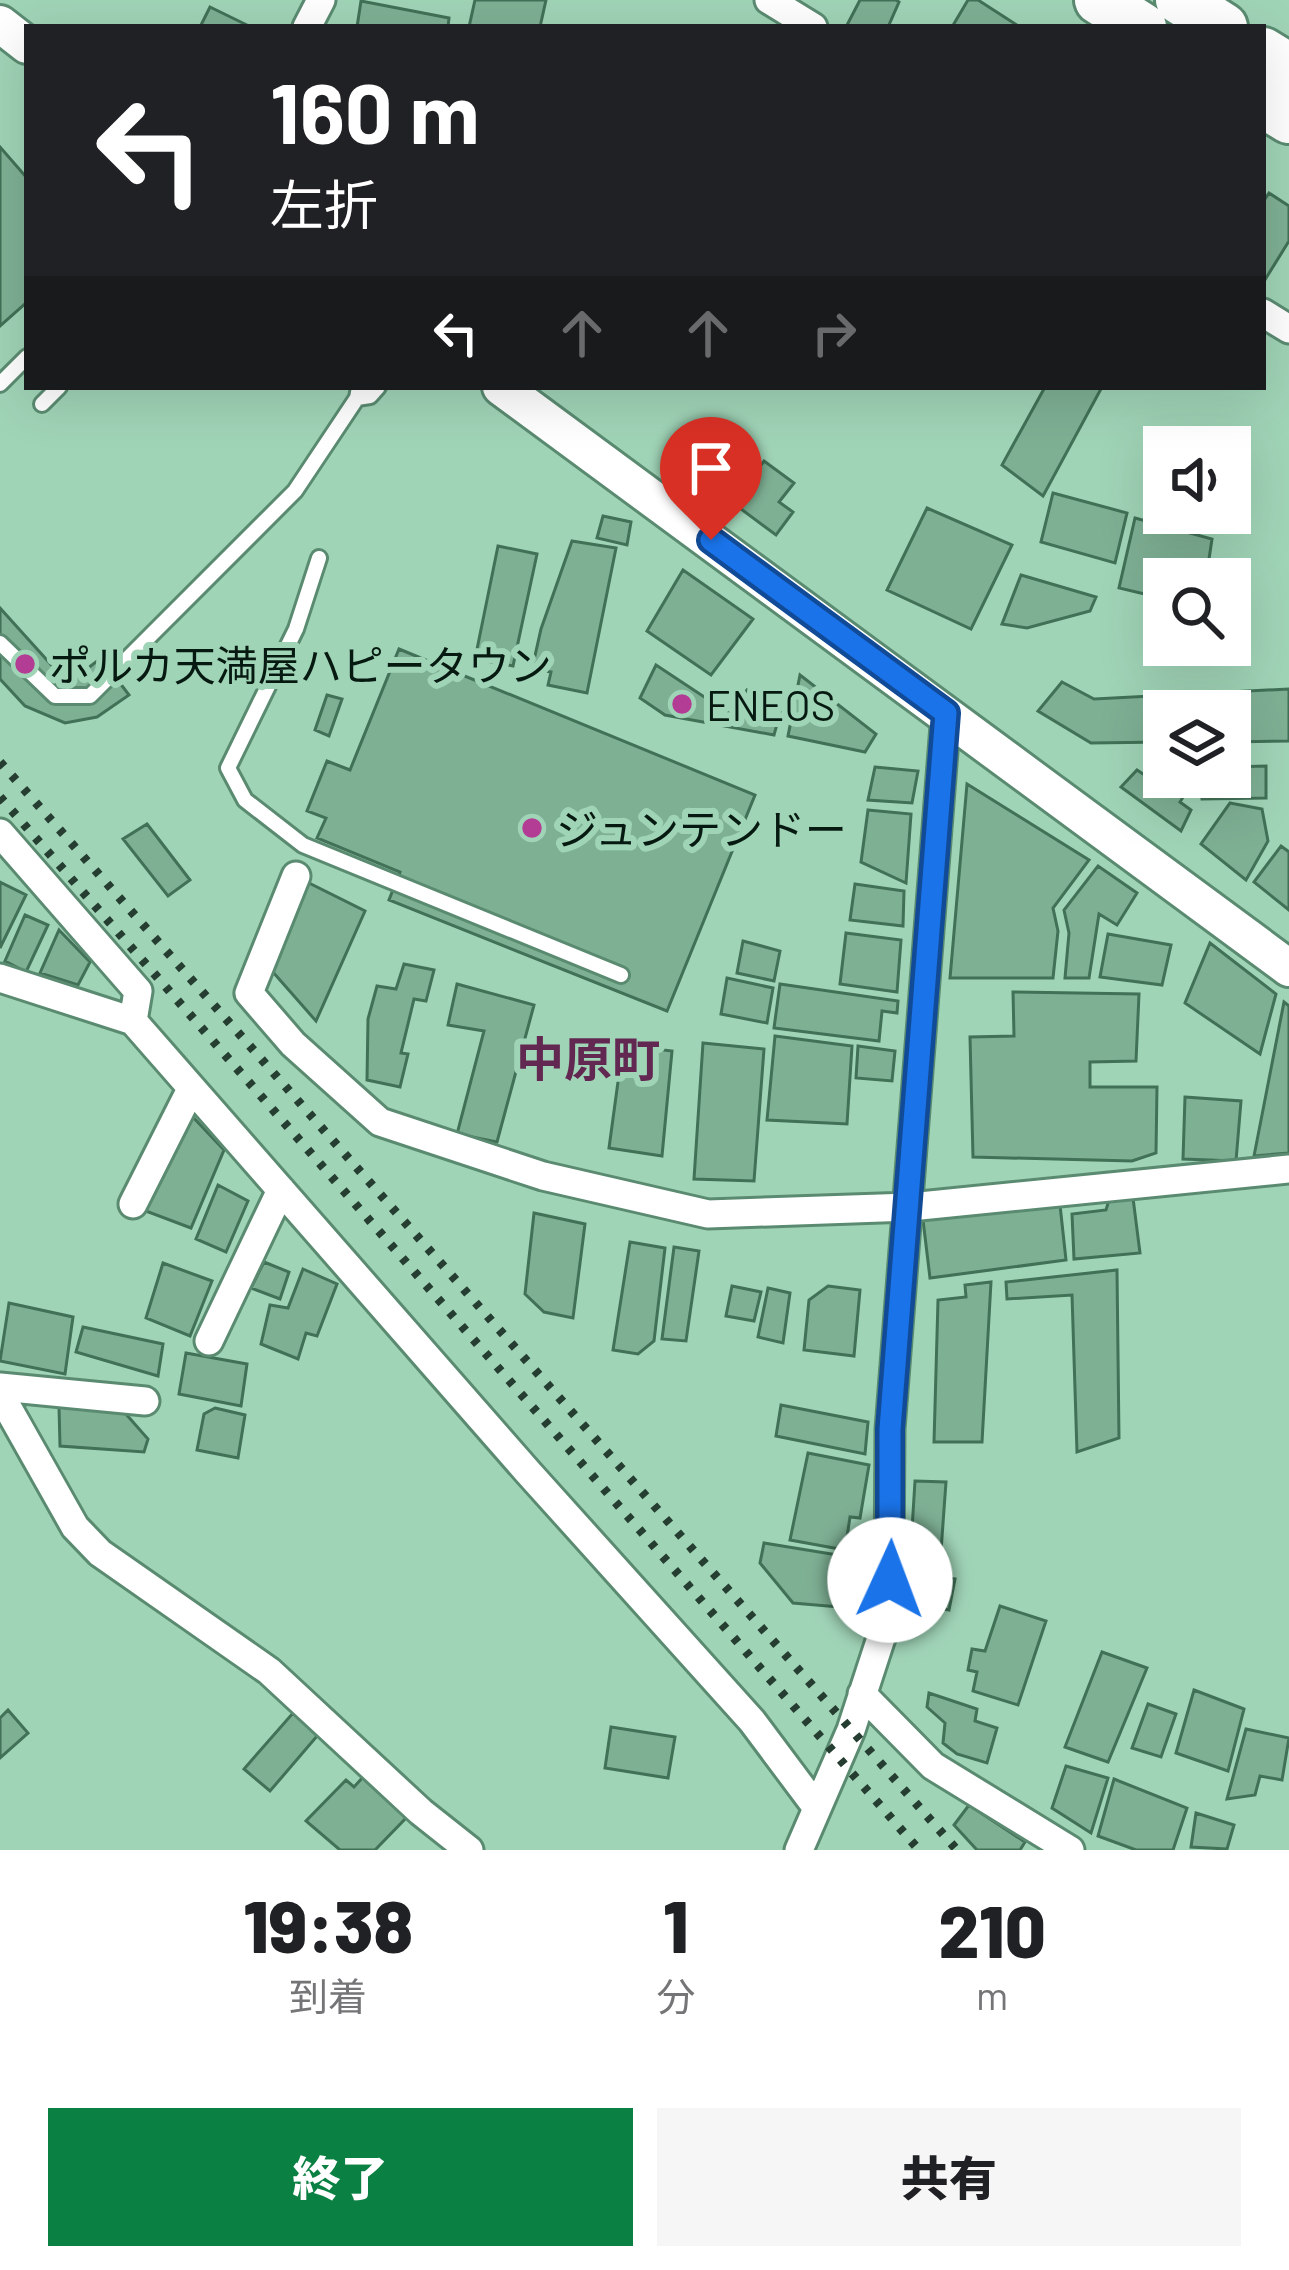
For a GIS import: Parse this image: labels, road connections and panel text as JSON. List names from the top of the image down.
{
  "districts": ["中原町"],
  "places": ["ポルカ天満屋ハピータウン", "ENEOS", "ジュンテンドー"],
  "page": {
    "turn": ["160 m", "左折"],
    "eta": [
      "19:38",
      "到着",
      "1",
      "分",
      "210",
      "m"
    ],
    "buttons": ["終了", "共有"]
  }
}
